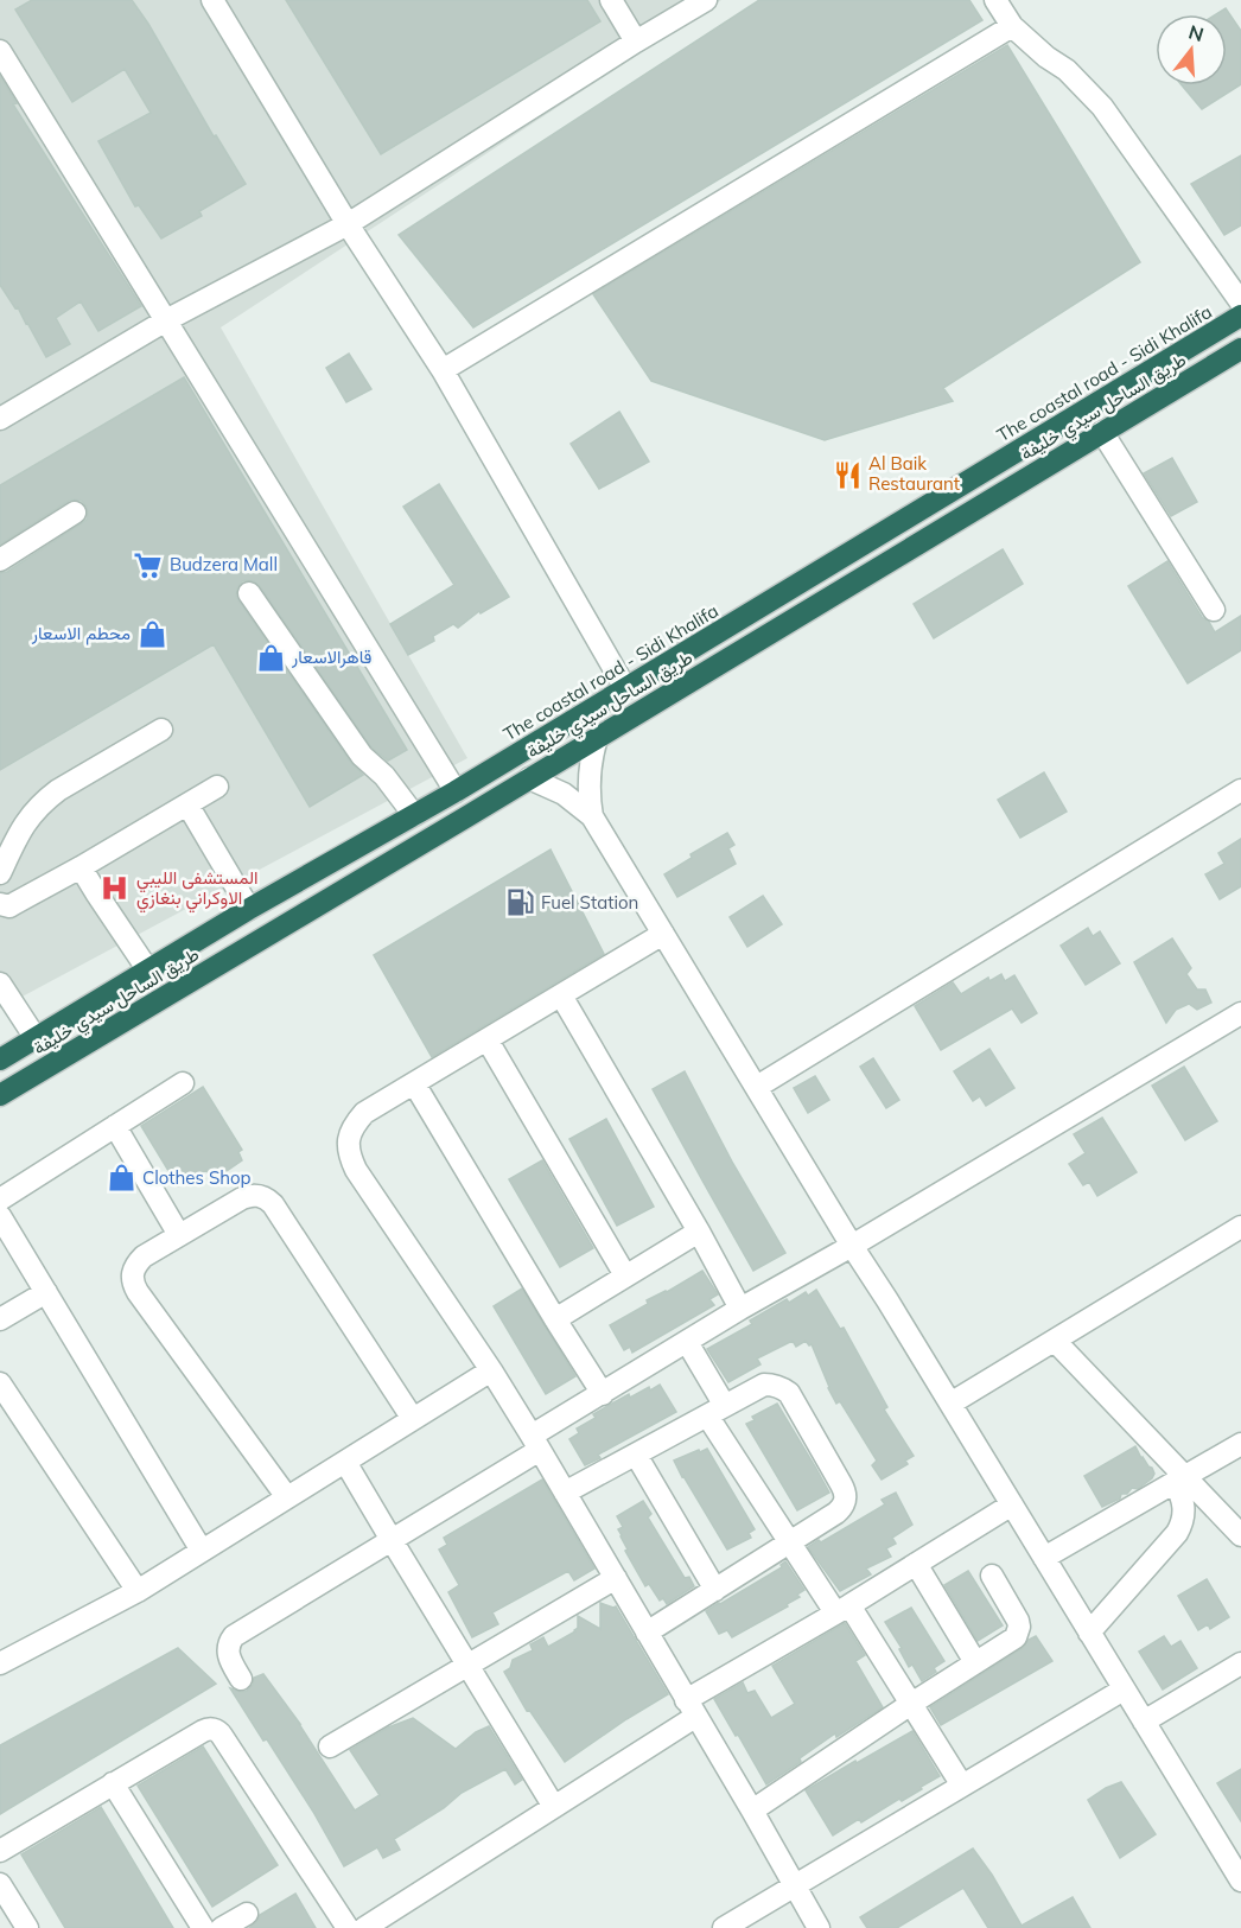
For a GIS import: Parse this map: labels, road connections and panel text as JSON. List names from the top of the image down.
{
  "streets": {
    "highway": ["The coastal road - Sidi Khalifa", "طريق الساحل سيدي خليفة"]
  },
  "places": {
    "restaurant": ["Al Baik Restaurant"],
    "supermarket": ["Budzera Mall"],
    "shop": ["محطم الاسعار", "قاهرالاسعار", "Clothes Shop"],
    "hospital": ["المستشفى الليبي الاوكراني بنغازي"],
    "fuel station": ["Fuel Station"]
  },
  "north": "top"
}
